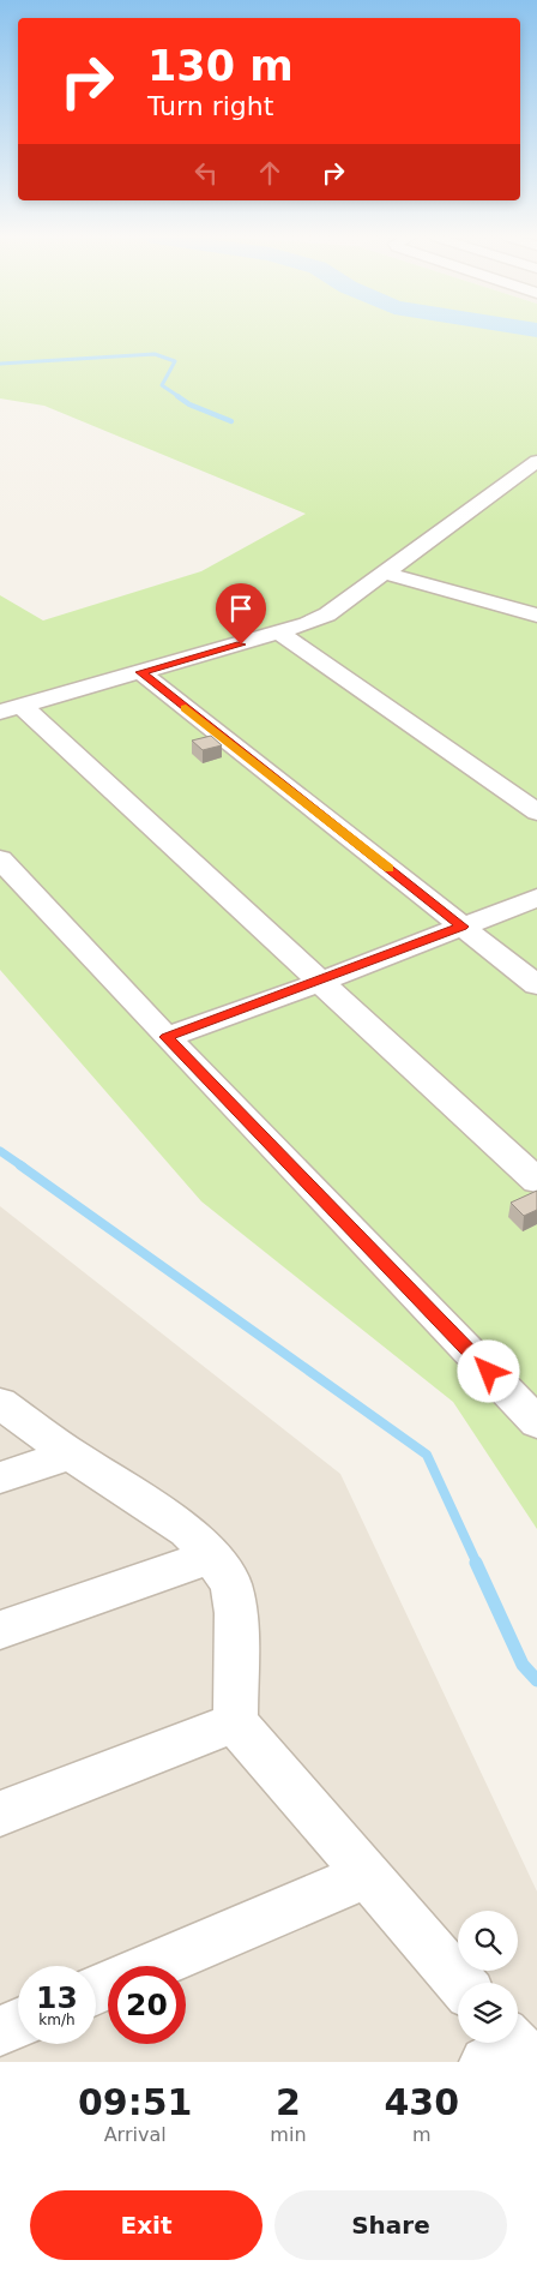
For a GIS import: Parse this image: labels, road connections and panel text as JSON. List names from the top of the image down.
{
  "page": {
    "turn": ["130 m", "Turn right"],
    "speed": "13 km/h",
    "limit": "20",
    "eta": [
      "09:51",
      "Arrival",
      "2",
      "min",
      "430",
      "m"
    ],
    "buttons": ["Exit", "Share"]
  }
}
